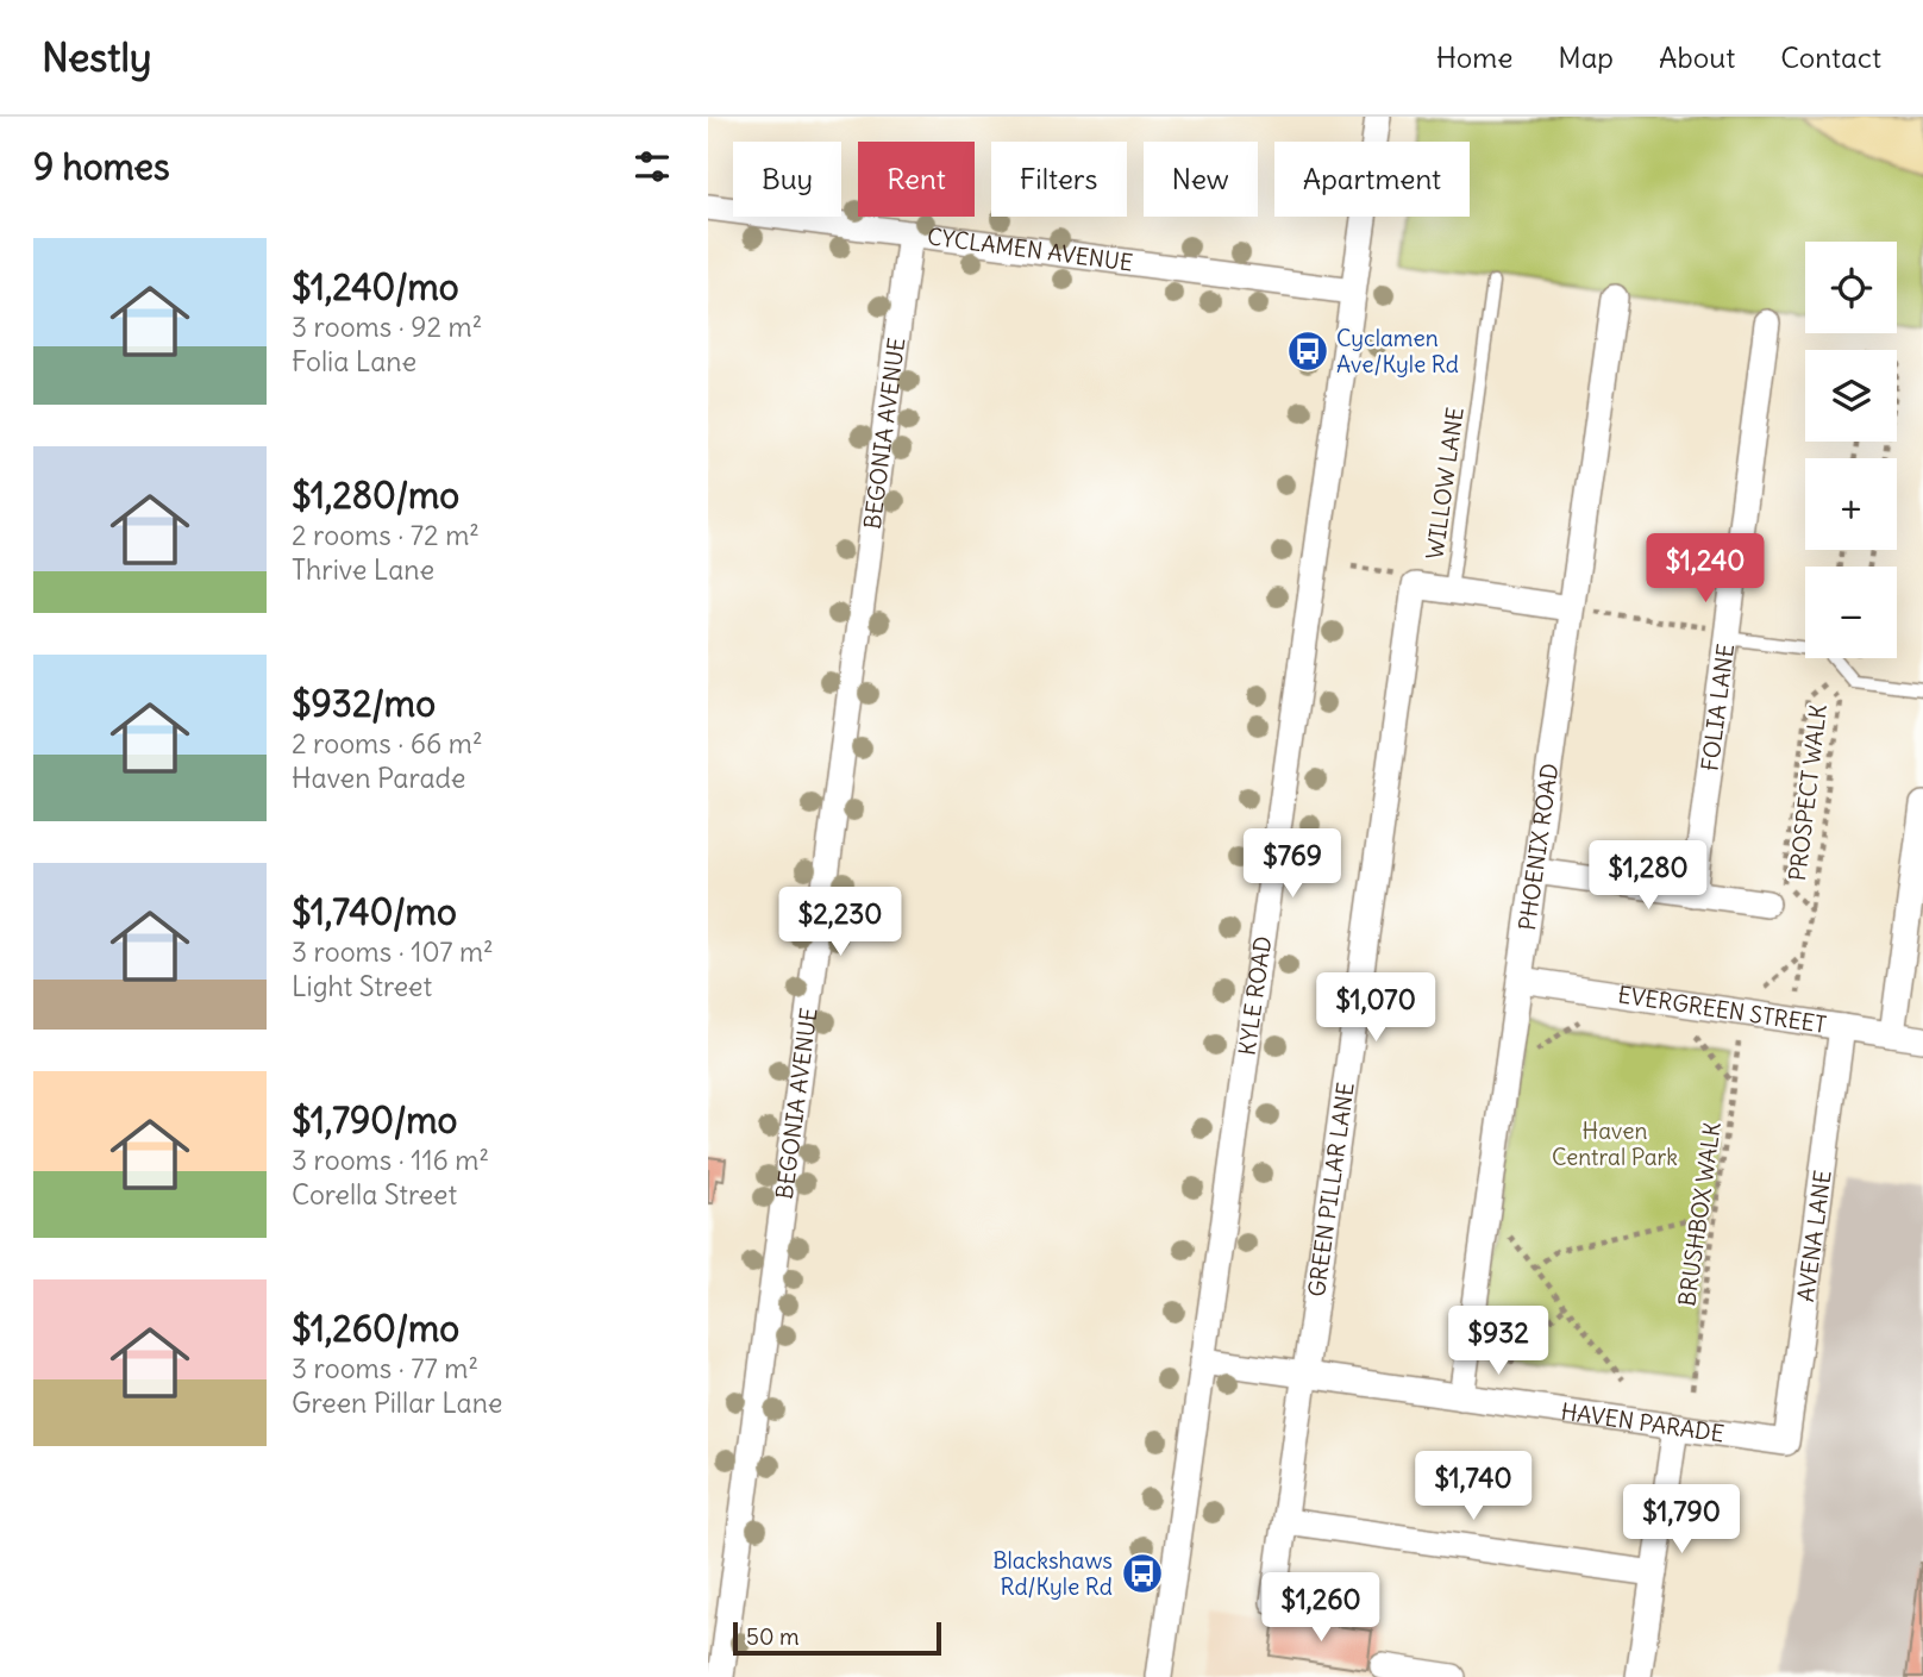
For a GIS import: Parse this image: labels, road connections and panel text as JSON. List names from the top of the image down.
{
  "streets": {
    "street": [
      "CYCLAMEN AVENUE",
      "BEGONIA AVENUE",
      "FOLIA LANE",
      "PHOENIX ROAD",
      "KYLE ROAD",
      "EVERGREEN STREET",
      "GREEN PILLAR LANE",
      "AVENA LANE",
      "HAVEN PARADE"
    ],
    "lane": ["WILLOW LANE"],
    "path": ["PROSPECT WALK", "BRUSHBOX WALK"]
  },
  "crossings": [
    ["CYCLAMEN AVENUE", "BEGONIA AVENUE"],
    ["CYCLAMEN AVENUE", "KYLE ROAD"],
    ["PHOENIX ROAD", "EVERGREEN STREET"],
    ["PHOENIX ROAD", "HAVEN PARADE"],
    ["KYLE ROAD", "HAVEN PARADE"],
    ["EVERGREEN STREET", "AVENA LANE"],
    ["GREEN PILLAR LANE", "HAVEN PARADE"],
    ["AVENA LANE", "HAVEN PARADE"]
  ],
  "parks": ["Haven Central Park"],
  "places": {
    "bus stop": ["Cyclamen Ave/Kyle Rd", "Blackshaws Rd/Kyle Rd"]
  },
  "scale_bar": "50 m",
  "page": {
    "header": "Nestly",
    "nav": [
      "Home",
      "Map",
      "About",
      "Contact"
    ],
    "heading": "9 homes",
    "chip": [
      "Buy",
      "Rent",
      "Filters",
      "New",
      "Apartment"
    ],
    "list": [
      {
        "name": "$1,240/mo",
        "note": "3 rooms · 92 m² · Folia Lane"
      },
      {
        "name": "$1,280/mo",
        "note": "2 rooms · 72 m² · Thrive Lane"
      },
      {
        "name": "$932/mo",
        "note": "2 rooms · 66 m² · Haven Parade"
      },
      {
        "name": "$1,740/mo",
        "note": "3 rooms · 107 m² · Light Street"
      },
      {
        "name": "$1,790/mo",
        "note": "3 rooms · 116 m² · Corella Street"
      },
      {
        "name": "$1,260/mo",
        "note": "3 rooms · 77 m² · Green Pillar Lane"
      }
    ],
    "map_buttons": ["+", "−"],
    "price": [
      "$1,240",
      "$769",
      "$1,280",
      "$2,230",
      "$1,070",
      "$932",
      "$1,740",
      "$1,790",
      "$1,260"
    ],
    "scale": "50 m"
  }
}
